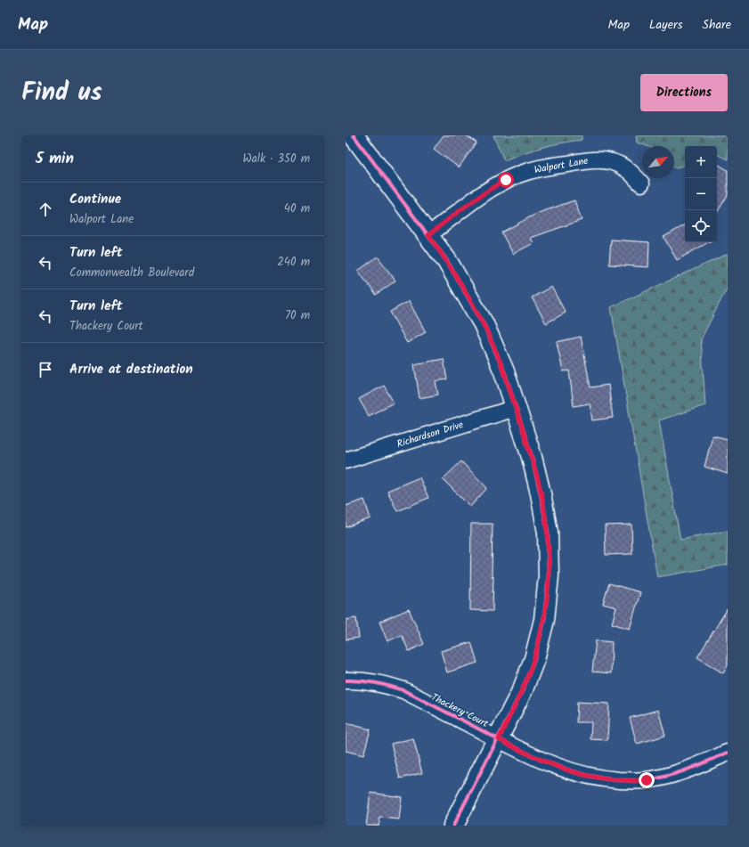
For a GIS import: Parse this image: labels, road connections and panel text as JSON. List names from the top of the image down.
{
  "streets": {
    "street": ["Walport Lane", "Richardson Drive", "Thackery Court"]
  },
  "north": "top right",
  "page": {
    "header": "Map",
    "nav": ["Map", "Layers", "Share"],
    "title": "Find us",
    "buttons": "Directions",
    "heading": ["5 min", "Walk · 350 m"],
    "map_buttons": ["+", "−"],
    "list": [
      ["Continue", "Walport Lane", "40 m"],
      ["Turn left", "Commonwealth Boulevard", "240 m"],
      ["Turn left", "Thackery Court", "70 m"],
      "Arrive at destination"
    ]
  }
}
